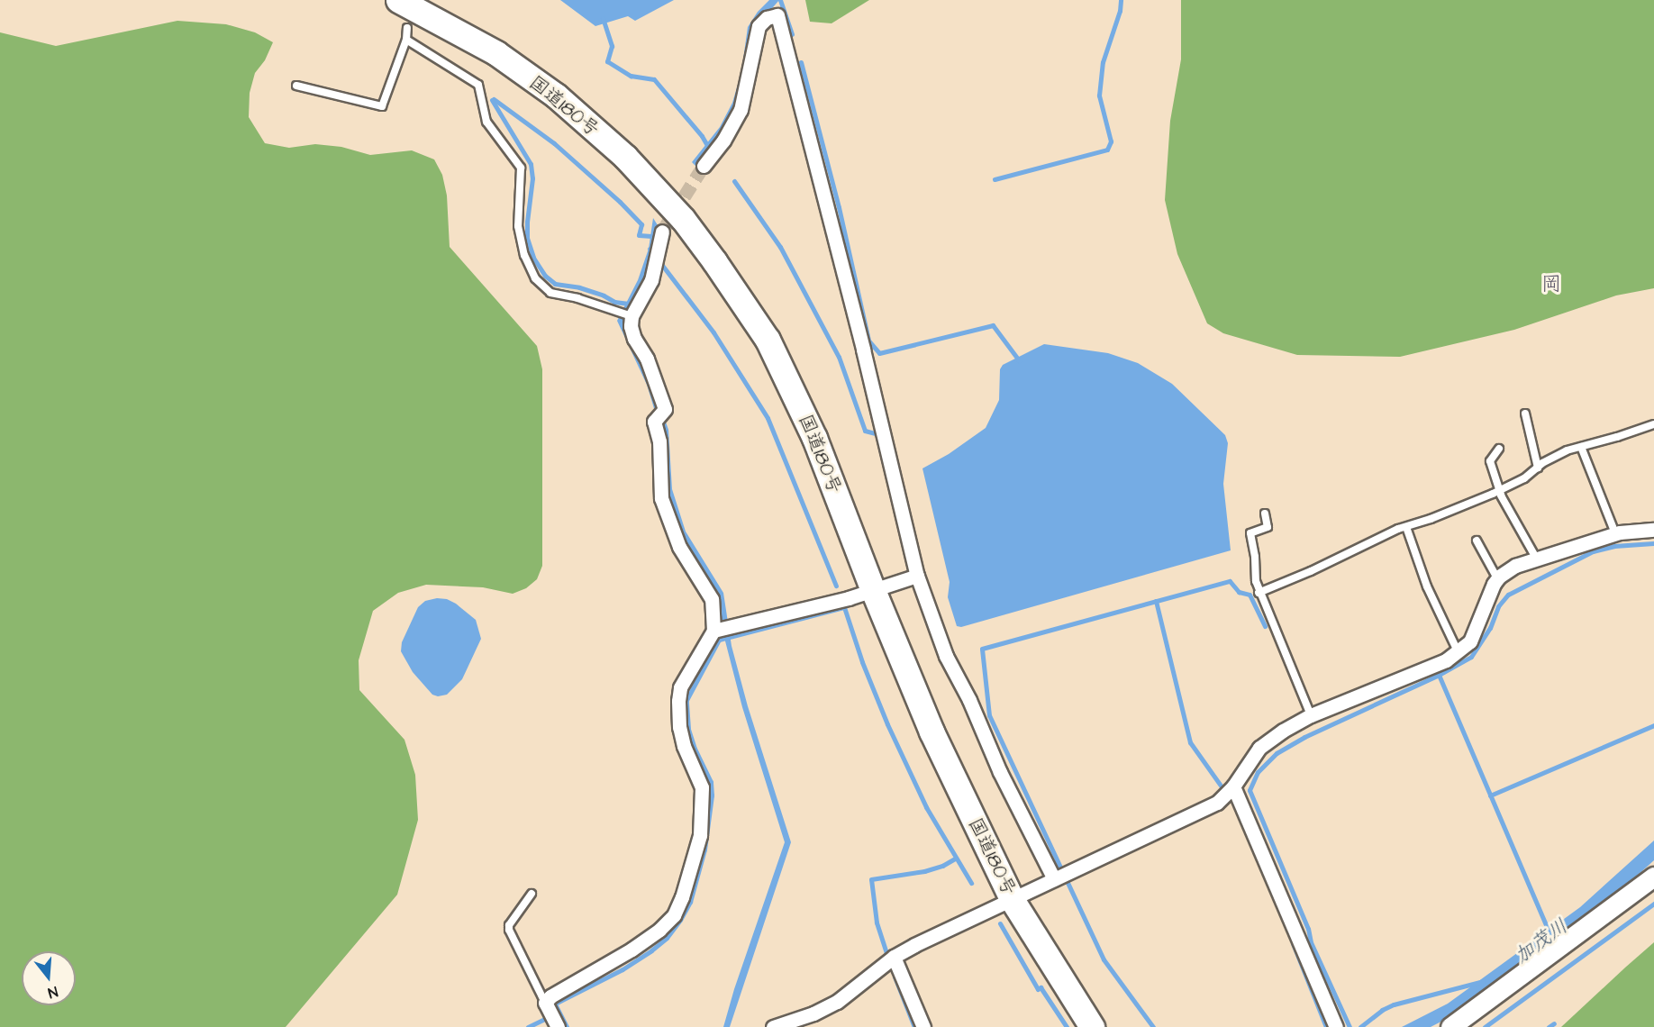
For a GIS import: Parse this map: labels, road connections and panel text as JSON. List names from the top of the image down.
{
  "streets": {
    "highway": ["国道180号"]
  },
  "districts": ["岡"],
  "water": ["加茂川"],
  "north": "bottom"
}
